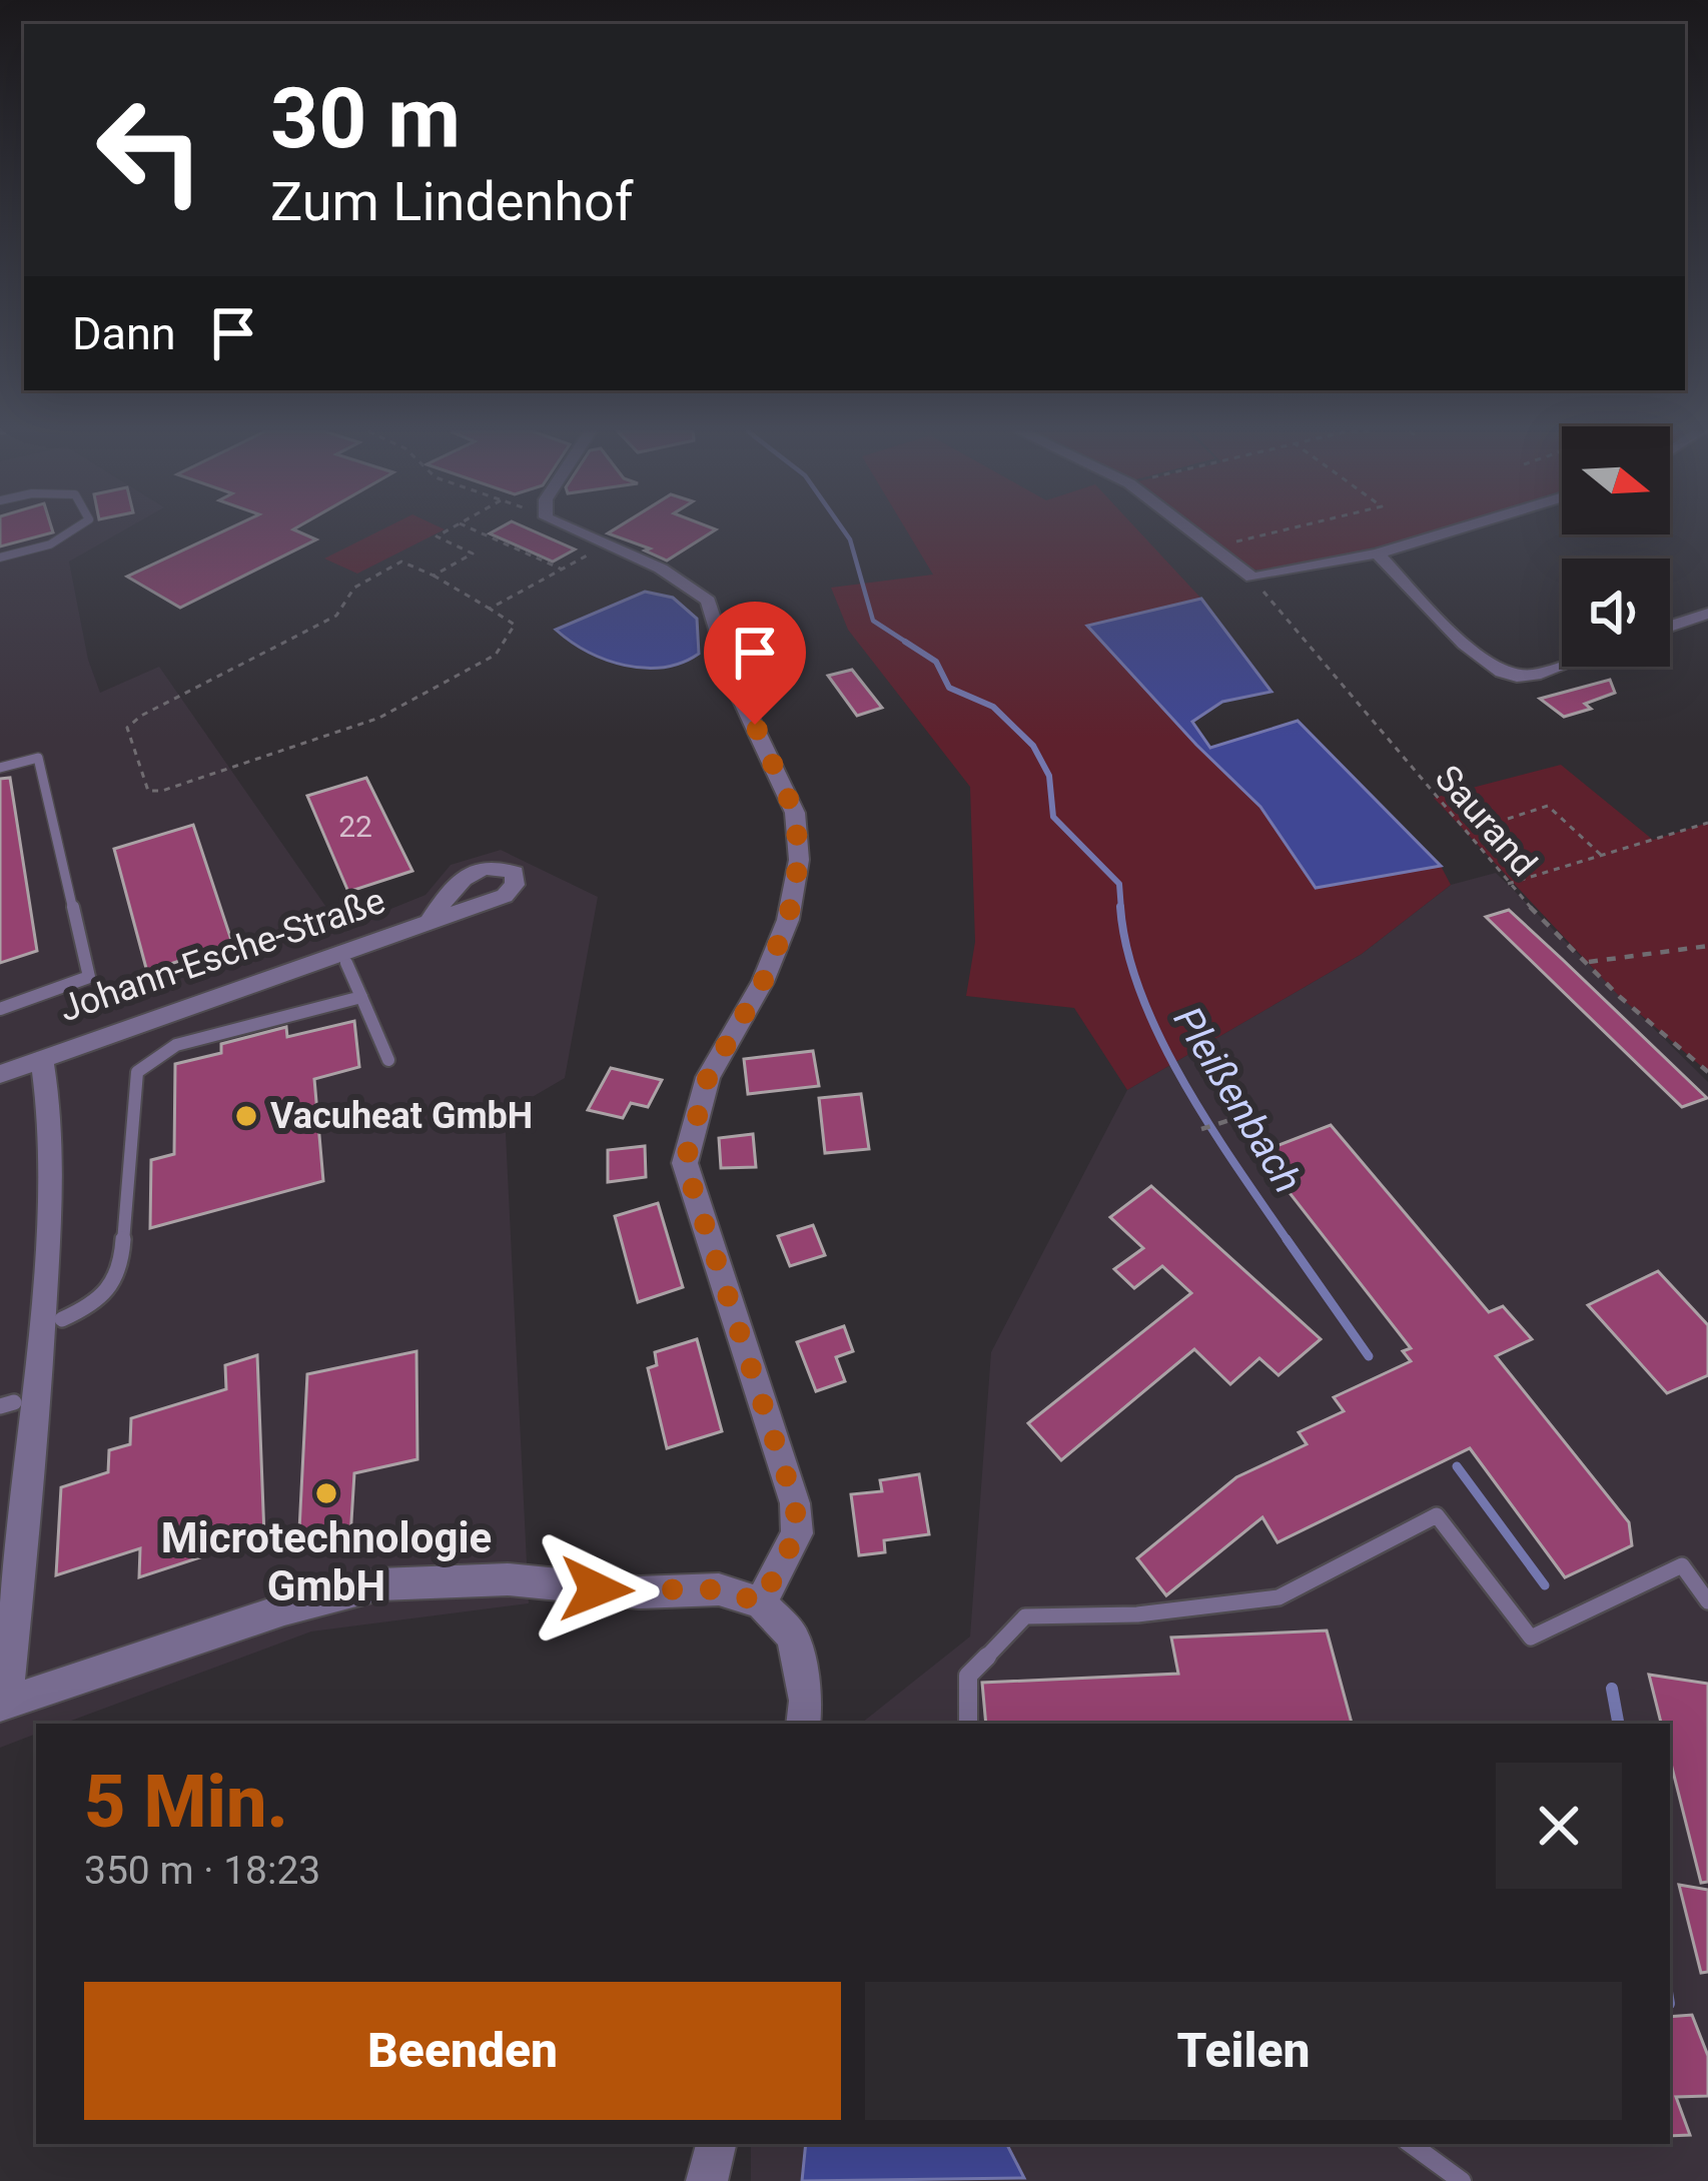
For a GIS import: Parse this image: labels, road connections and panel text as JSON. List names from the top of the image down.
{
  "streets": {
    "street": ["Johann-Esche-Straße"],
    "path": ["Saurand"]
  },
  "water": ["Pleißenbach"],
  "places": ["Vacuheat GmbH", "Microtechnologie GmbH"],
  "house_numbers": ["22"],
  "north": "right",
  "page": {
    "turn": ["30 m", "Zum Lindenhof"],
    "then": "Dann",
    "heading": ["5 Min.", "350 m · 18:23"],
    "buttons": ["Beenden", "Teilen"]
  }
}
